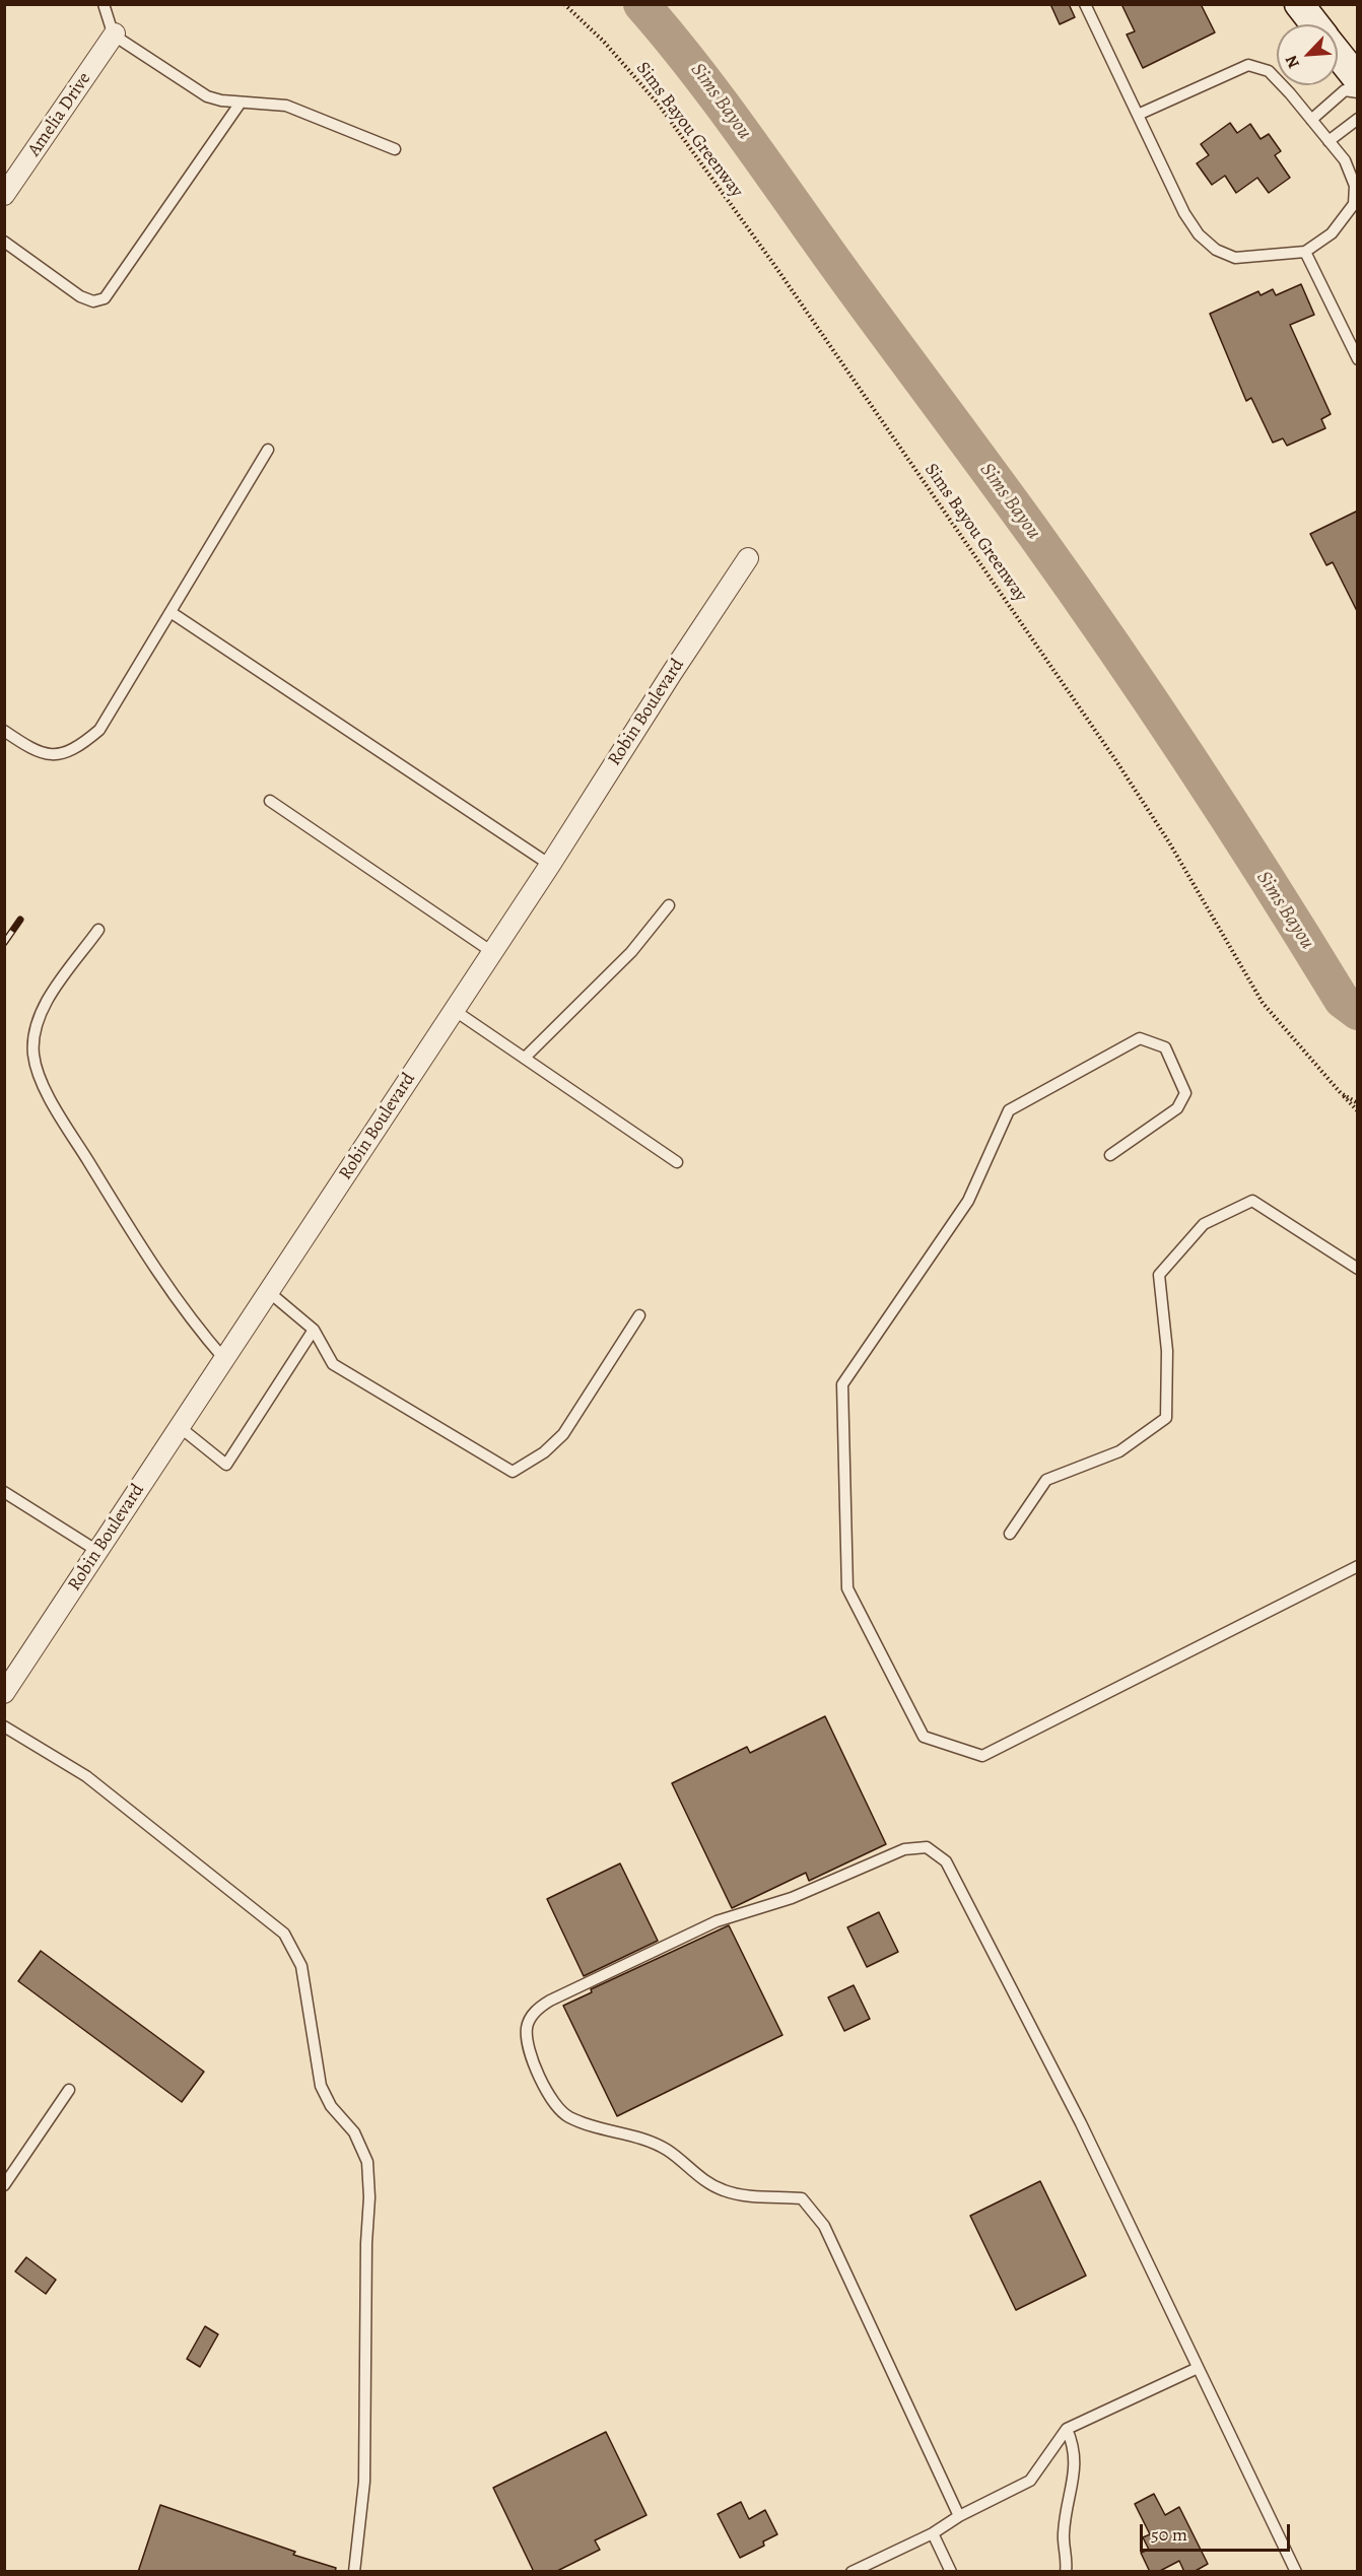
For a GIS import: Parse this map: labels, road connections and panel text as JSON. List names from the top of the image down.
{
  "streets": {
    "street": ["Amelia Drive", "Robin Boulevard"],
    "path": ["Sims Bayou Greenway"]
  },
  "water": ["Sims Bayou"],
  "scale_bar": "50 m",
  "north": "bottom left"
}
